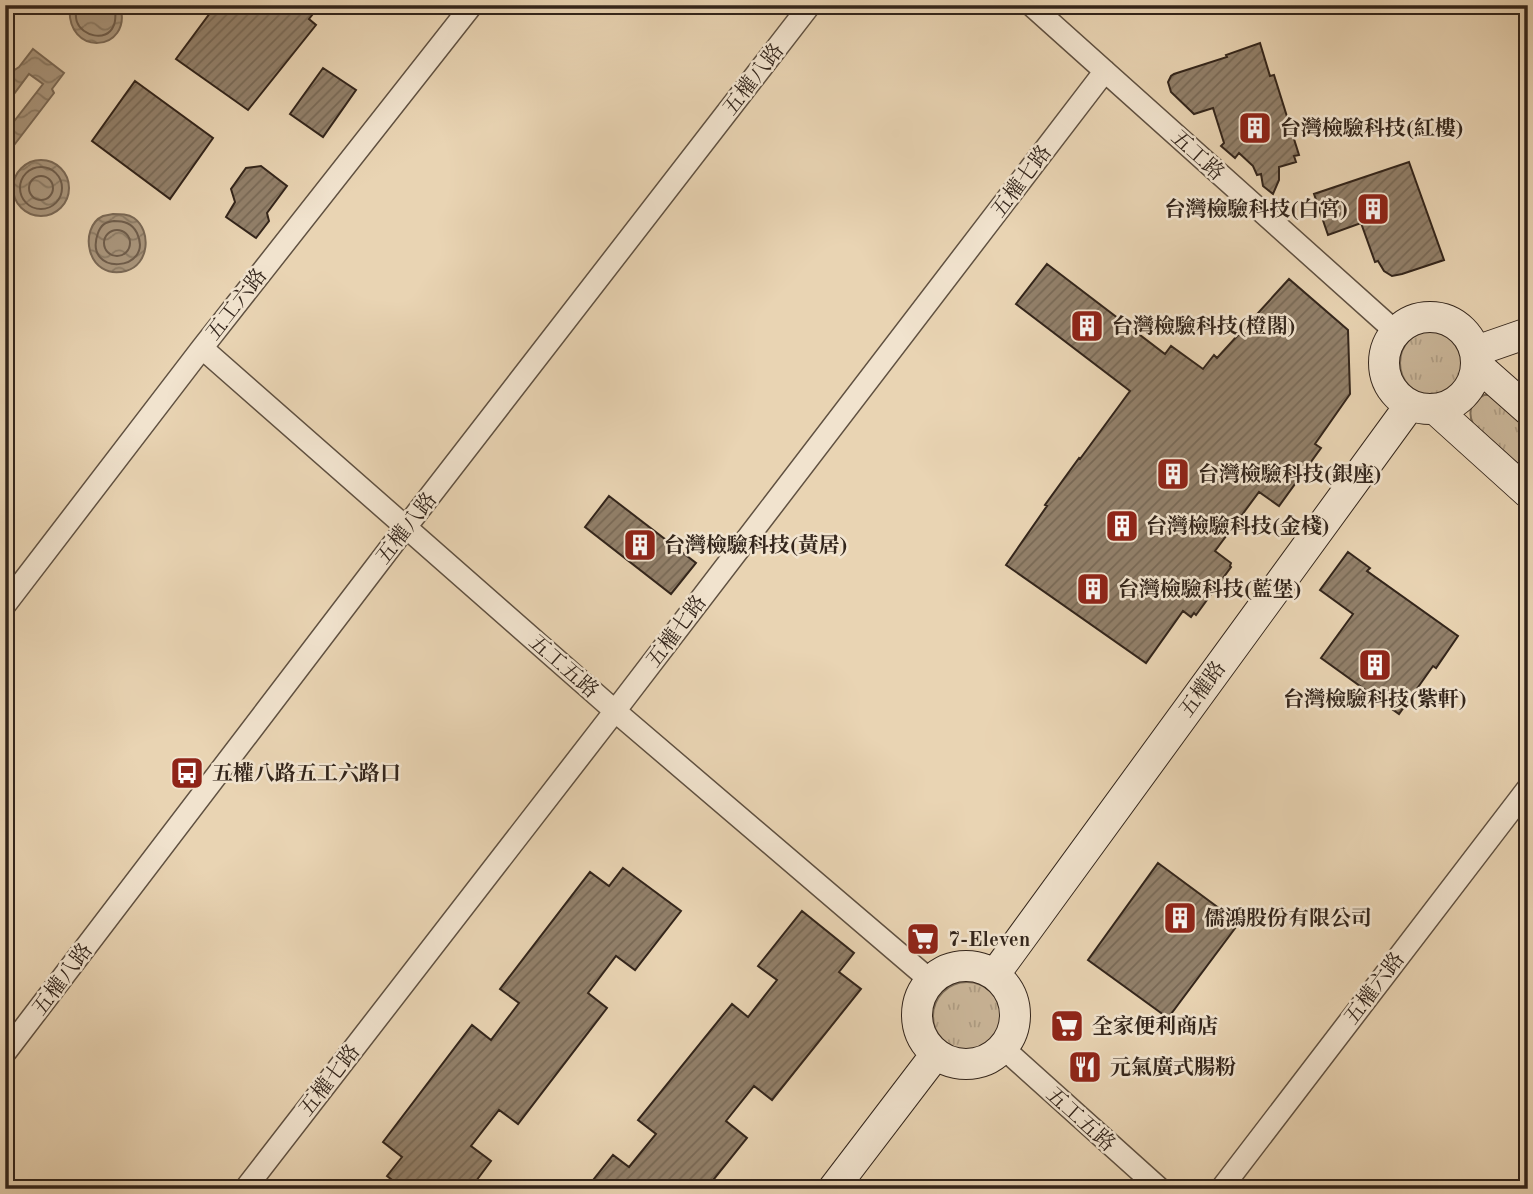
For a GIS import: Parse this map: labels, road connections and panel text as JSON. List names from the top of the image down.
{
  "streets": {
    "street": [
      "五權八路",
      "五工路",
      "五權七路",
      "五工六路",
      "五工五路",
      "五權路",
      "五權六路"
    ]
  },
  "crossings": [
    ["五權八路", "五工五路"],
    ["五工路", "五權七路"],
    ["五工路", "五權路"],
    ["五權七路", "五工五路"],
    ["五工六路", "五工五路"],
    ["五工五路", "五權路"]
  ],
  "places": {
    "building": [
      "台灣檢驗科技(紅樓)",
      "台灣檢驗科技(白宮)",
      "台灣檢驗科技(橙閣)",
      "台灣檢驗科技(銀座)",
      "台灣檢驗科技(金棧)",
      "台灣檢驗科技(黃居)",
      "台灣檢驗科技(藍堡)",
      "台灣檢驗科技(紫軒)",
      "儒鴻股份有限公司"
    ],
    "bus stop": ["五權八路五工六路口"],
    "supermarket": ["7-Eleven", "全家便利商店"],
    "restaurant": ["元氣廣式腸粉"]
  }
}
